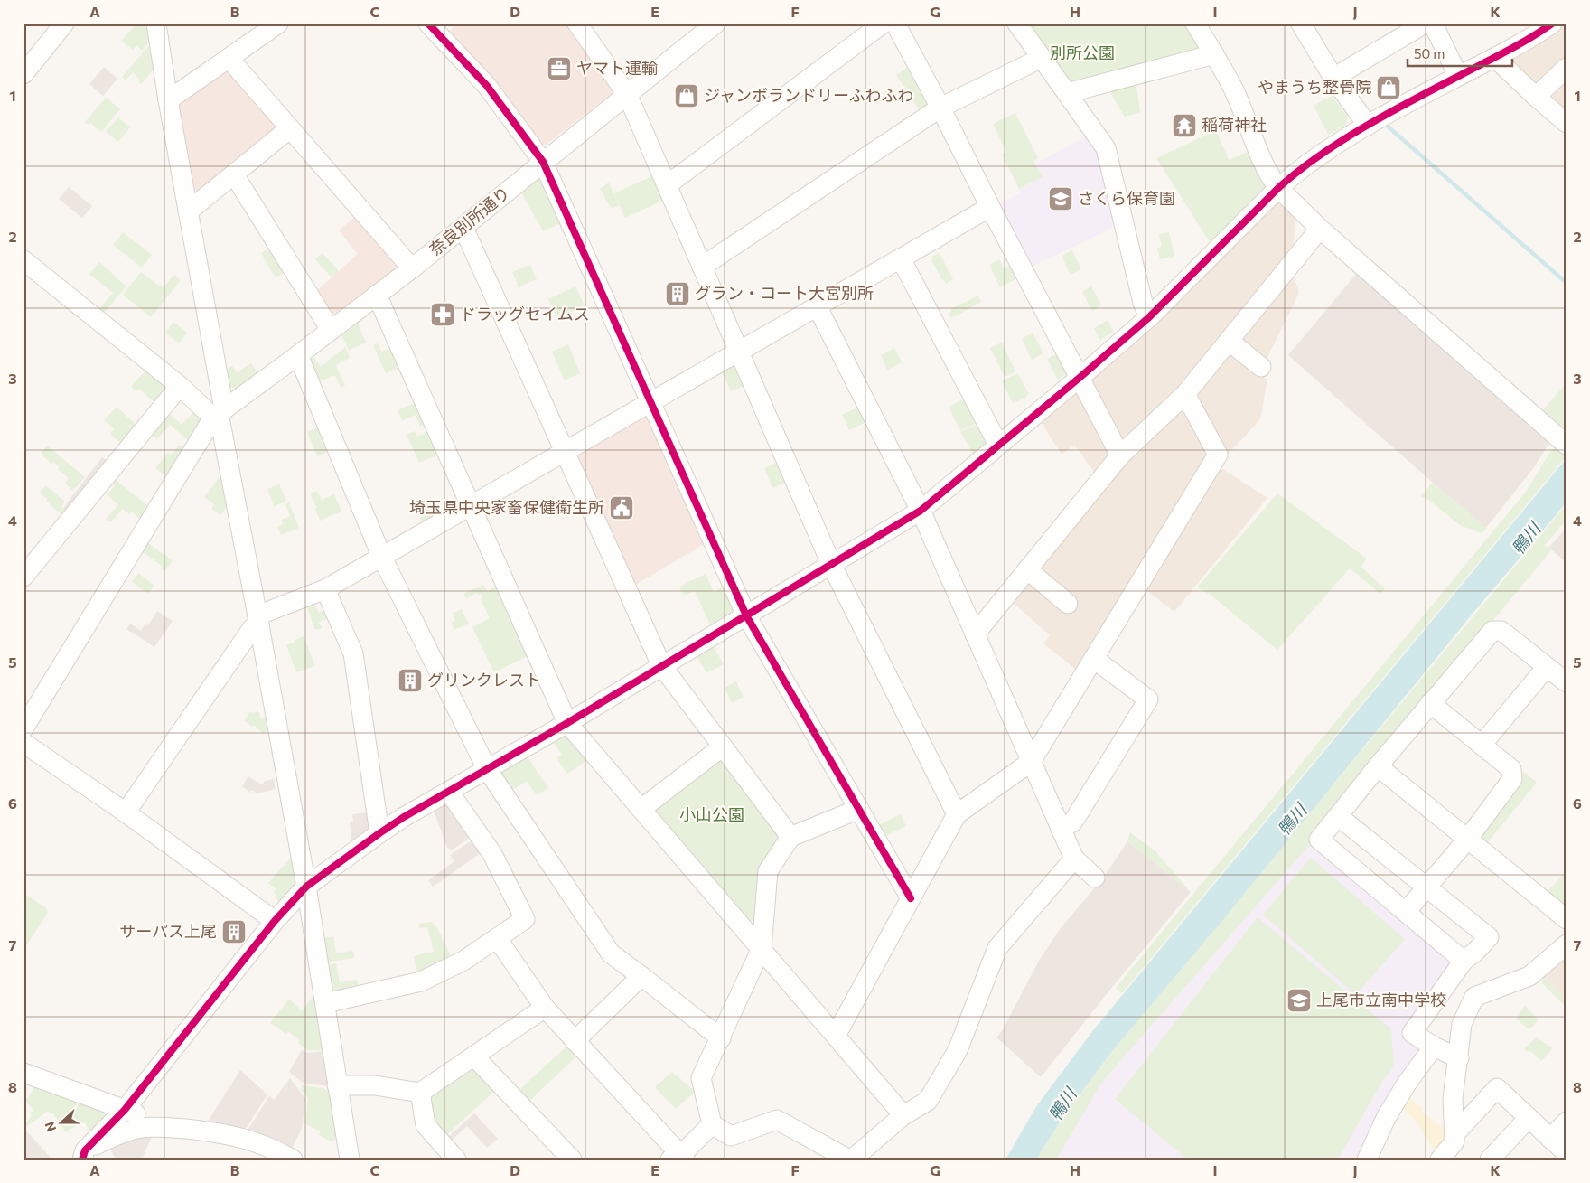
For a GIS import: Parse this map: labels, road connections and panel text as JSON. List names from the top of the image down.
{
  "streets": {
    "street": ["奈良別所通り"]
  },
  "water": ["鴨川"],
  "parks": ["別所公園", "小山公園"],
  "places": {
    "office": ["ヤマト運輸"],
    "shop": ["やまうち整骨院", "ジャンボランドリーふわふわ"],
    "temple": ["稲荷神社"],
    "school or university": ["さくら保育園", "上尾市立南中学校"],
    "building": ["グラン・コート大宮別所", "グリンクレスト", "サーパス上尾"],
    "pharmacy": ["ドラッグセイムス"],
    "public building": ["埼玉県中央家畜保健衛生所"]
  },
  "scale_bar": "50 m",
  "north": "left",
  "grid": {
    "columns": [
      "A",
      "B",
      "C",
      "D",
      "E",
      "F",
      "G",
      "H",
      "I",
      "J",
      "K"
    ],
    "rows": [
      "1",
      "2",
      "3",
      "4",
      "5",
      "6",
      "7",
      "8"
    ]
  }
}
